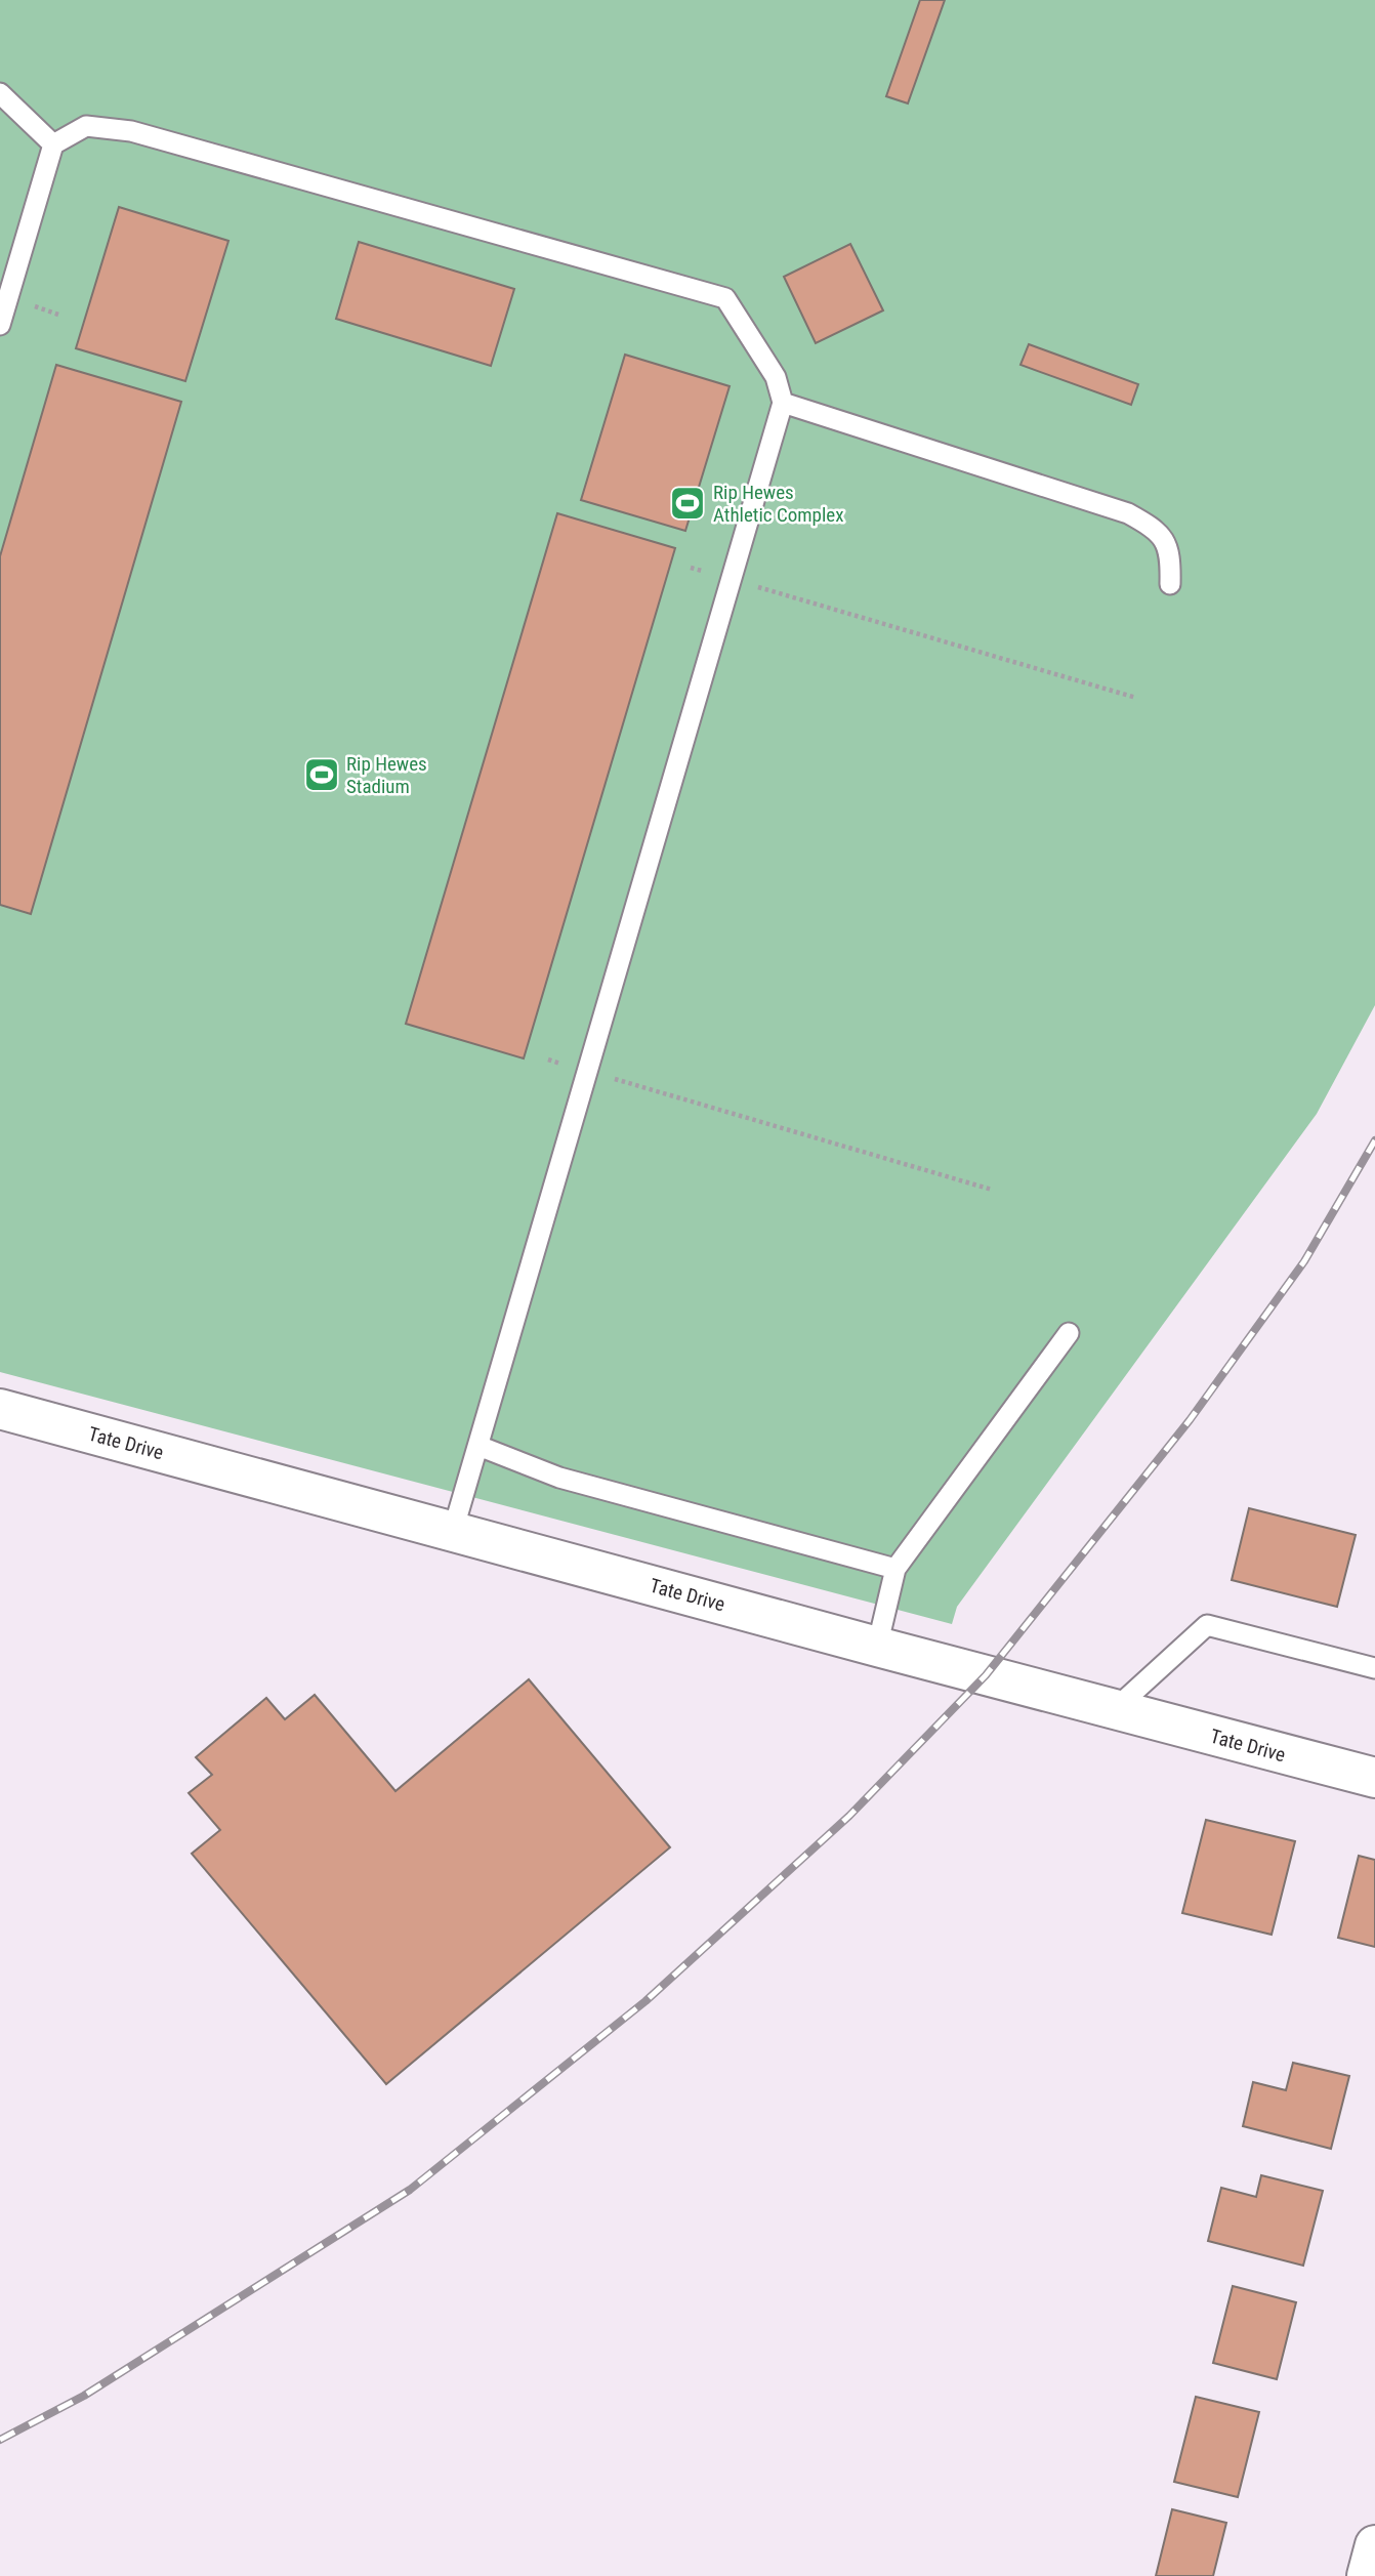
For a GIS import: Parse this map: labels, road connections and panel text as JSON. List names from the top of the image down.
{
  "streets": {
    "street": ["Tate Drive"]
  },
  "places": {
    "sports": ["Rip Hewes Athletic Complex", "Rip Hewes Stadium"]
  }
}
